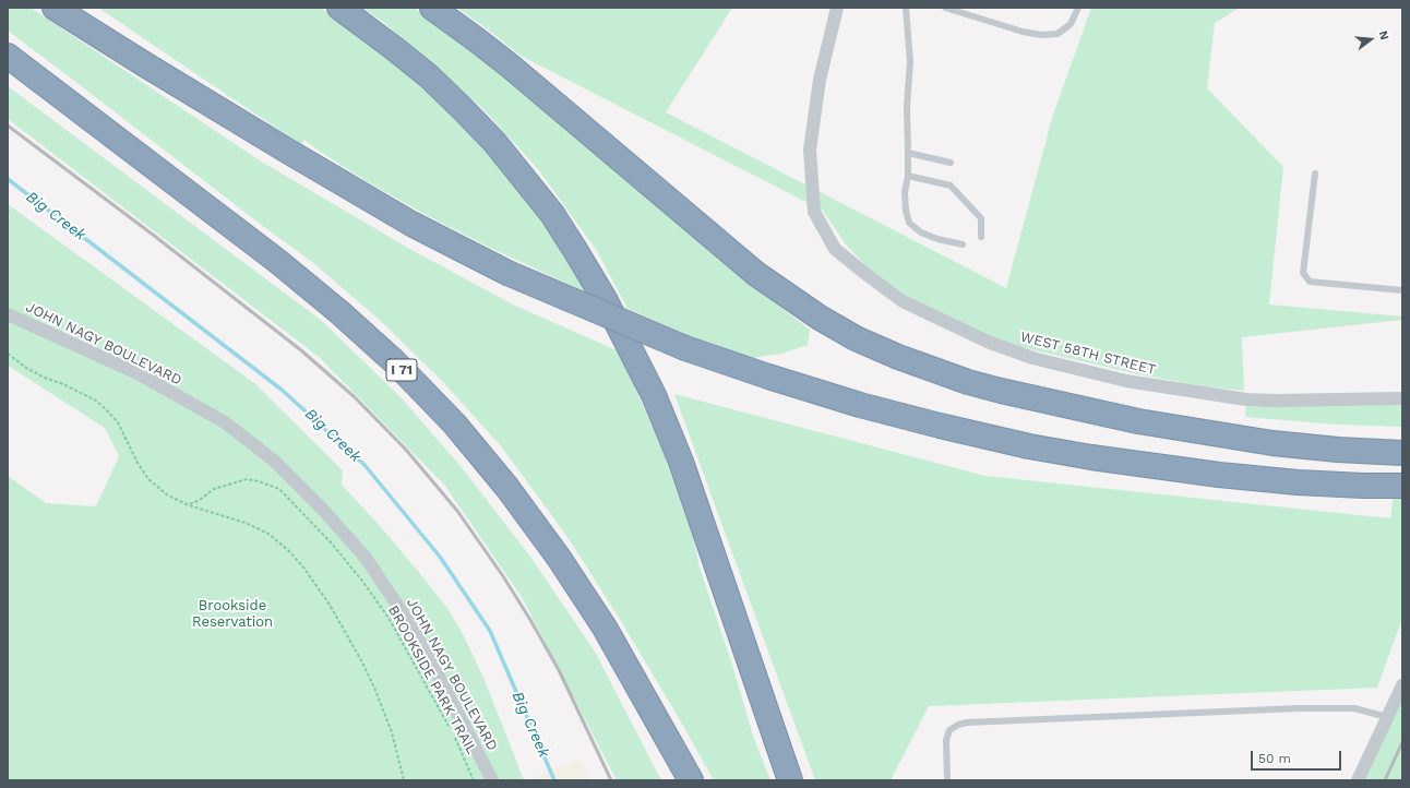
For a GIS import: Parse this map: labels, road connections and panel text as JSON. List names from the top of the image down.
{
  "streets": {
    "highway": ["I 71"],
    "street": ["JOHN NAGY BOULEVARD", "WEST 58TH STREET"],
    "path": ["BROOKSIDE PARK TRAIL"]
  },
  "water": ["Big Creek"],
  "parks": ["Brookside Reservation"],
  "scale_bar": "50 m",
  "north": "right"
}
